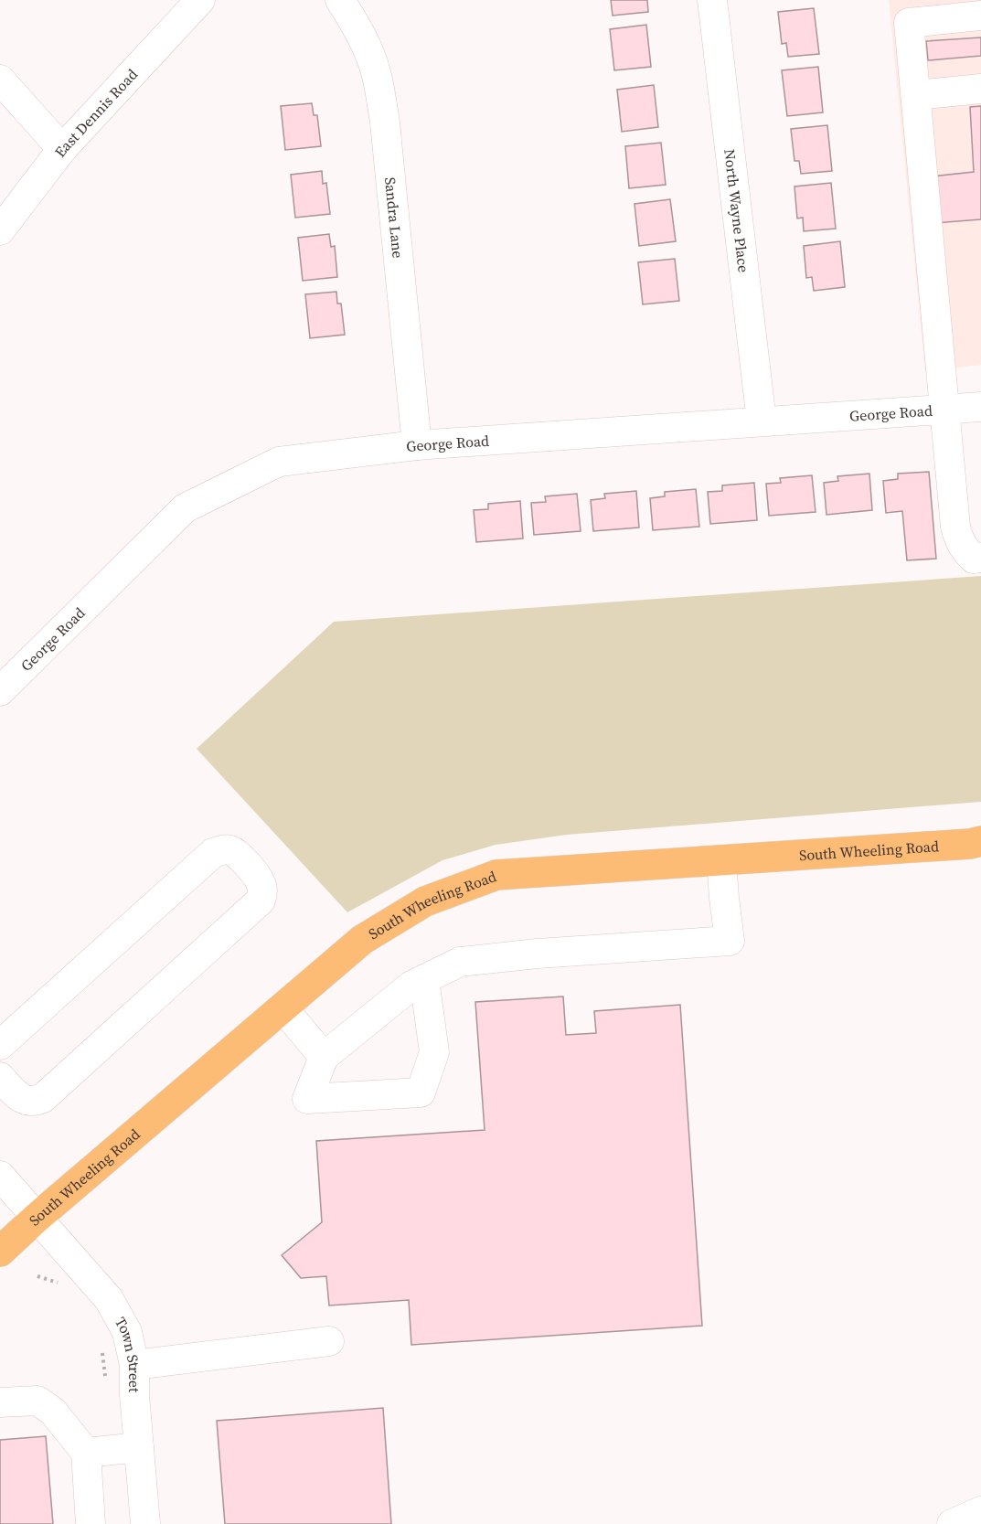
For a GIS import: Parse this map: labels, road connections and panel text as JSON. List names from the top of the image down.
{
  "streets": {
    "main road": ["South Wheeling Road"],
    "street": [
      "East Dennis Road",
      "North Wayne Place",
      "Sandra Lane",
      "George Road",
      "Town Street"
    ]
  },
  "crossings": [
    ["North Wayne Place", "George Road"],
    ["Sandra Lane", "George Road"],
    ["South Wheeling Road", "Town Street"]
  ]
}
